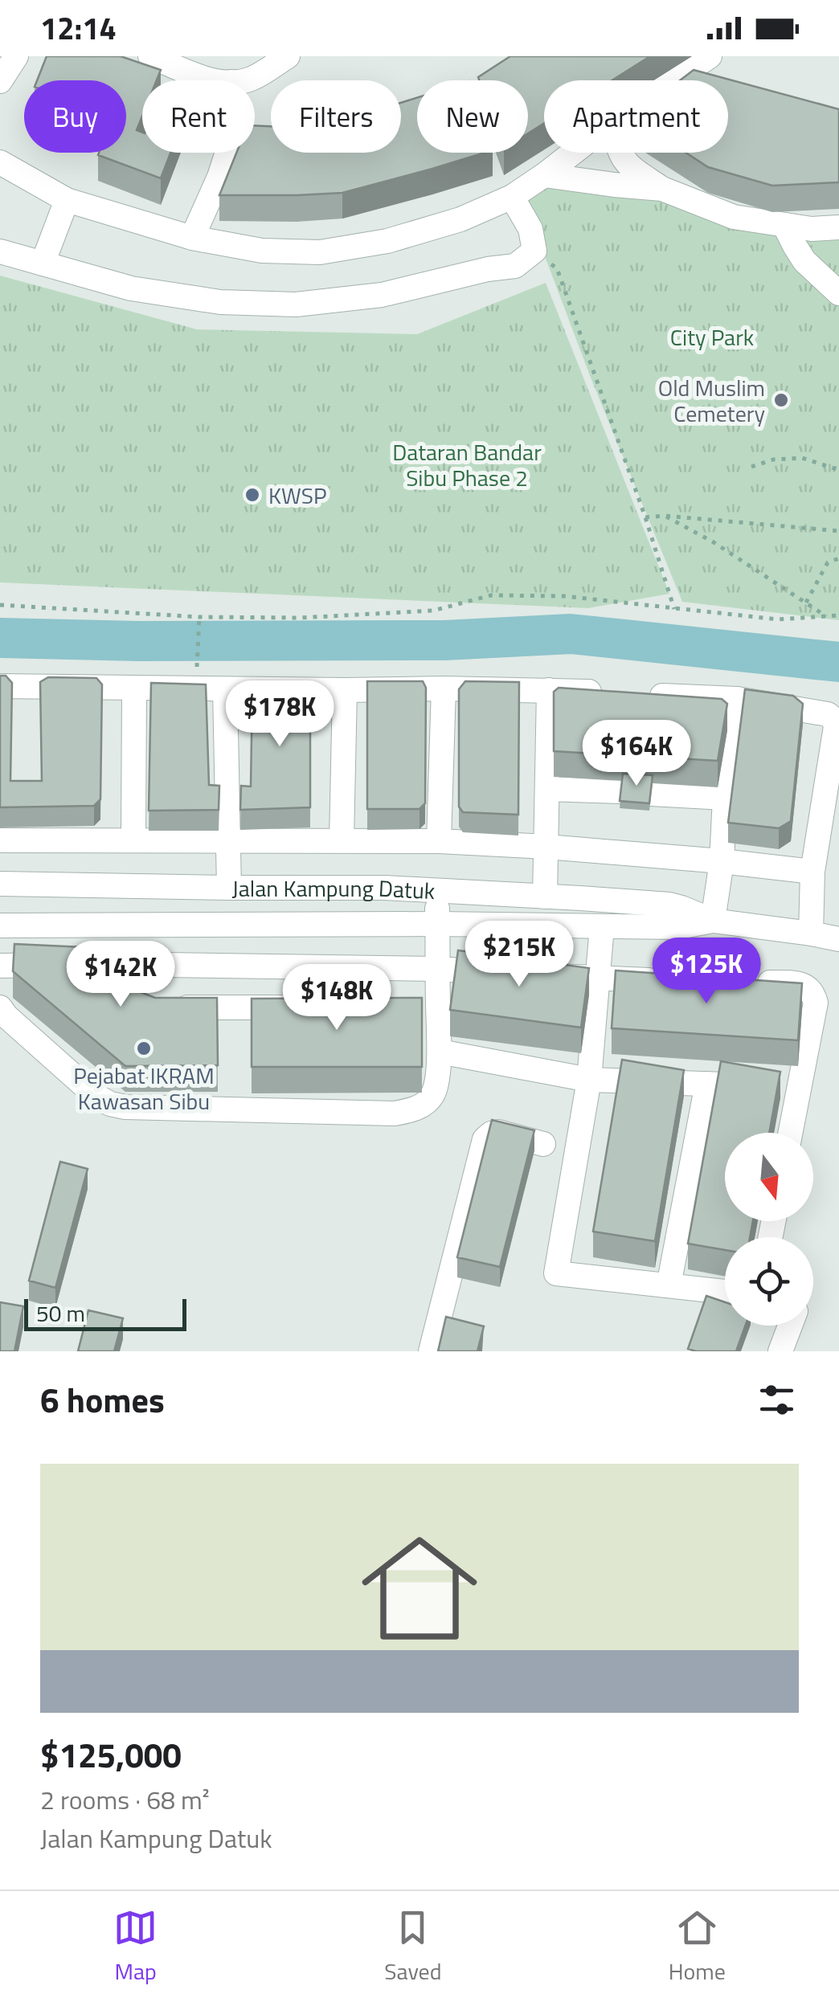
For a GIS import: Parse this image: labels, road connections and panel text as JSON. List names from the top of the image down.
{
  "streets": {
    "street": ["Jalan Kampung Datuk"]
  },
  "parks": ["City Park", "Dataran Bandar Sibu Phase 2"],
  "places": ["Old Muslim Cemetery", "KWSP", "Pejabat IKRAM Kawasan Sibu"],
  "scale_bar": "50 m",
  "north": "bottom",
  "page": {
    "status": "12:14",
    "chip": [
      "Buy",
      "Rent",
      "Filters",
      "New",
      "Apartment"
    ],
    "price": [
      "$178K",
      "$164K",
      "$215K",
      "$125K",
      "$142K",
      "$148K"
    ],
    "scale": "50 m",
    "heading": "6 homes",
    "list": [
      {
        "name": "$125,000",
        "note": "2 rooms · 68 m² · Jalan Kampung Datuk"
      }
    ],
    "tabs": ["Map", "Saved", "Home"]
  }
}
